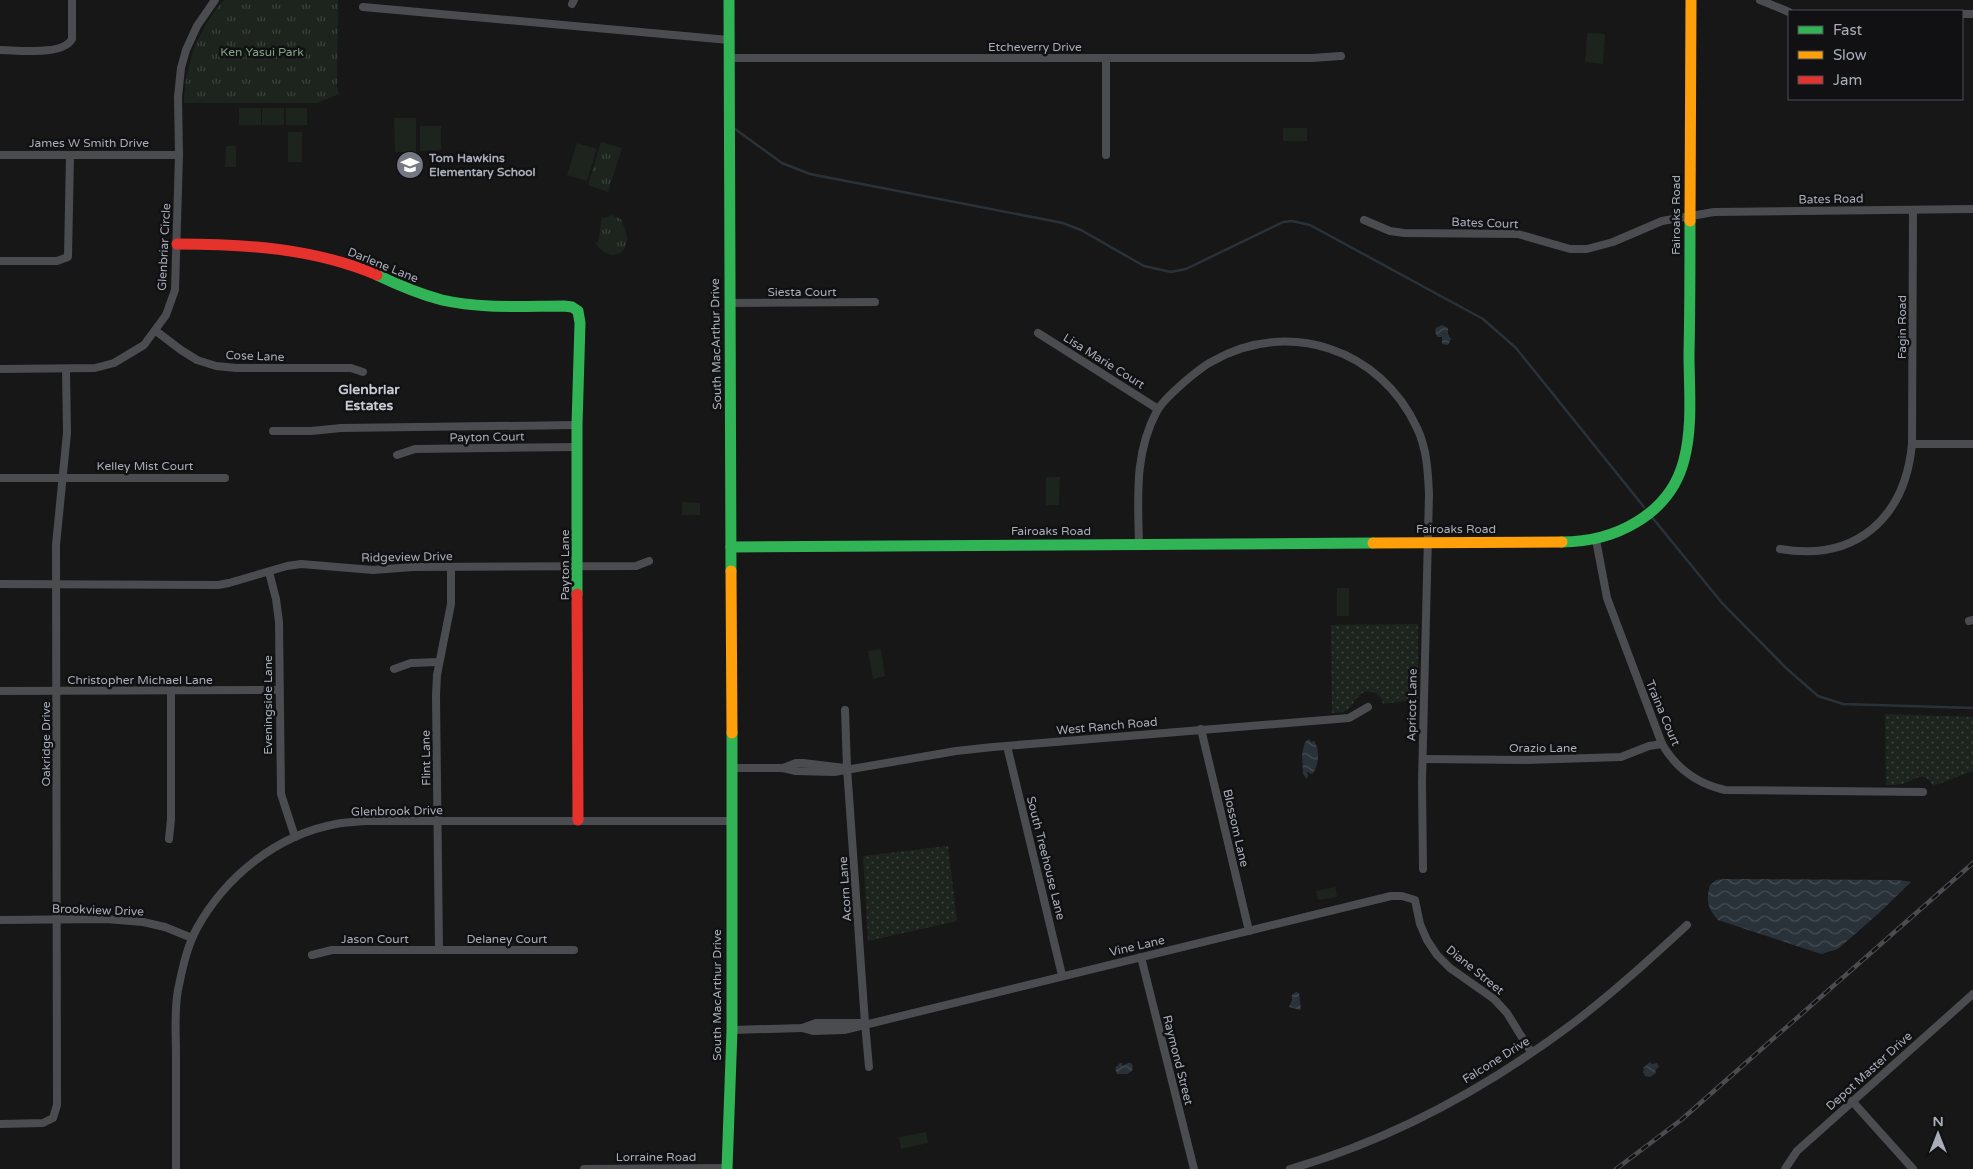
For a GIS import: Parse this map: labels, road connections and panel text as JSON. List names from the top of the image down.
{
  "streets": {
    "street": [
      "Etcheverry Drive",
      "James W Smith Drive",
      "Bates Road",
      "Fairoaks Road",
      "Bates Court",
      "Glenbriar Circle",
      "Darlene Lane",
      "Siesta Court",
      "Fagin Road",
      "South MacArthur Drive",
      "Cose Lane",
      "Lisa Marie Court",
      "Payton Court",
      "Kelley Mist Court",
      "Ridgeview Drive",
      "Payton Lane",
      "Christopher Michael Lane",
      "Eveningside Lane",
      "Apricot Lane",
      "Traina Court",
      "West Ranch Road",
      "Oakridge Drive",
      "Orazio Lane",
      "Flint Lane",
      "Glenbrook Drive",
      "Blossom Lane",
      "South Treehouse Lane",
      "Acorn Lane",
      "Brookview Drive",
      "Jason Court",
      "Delaney Court",
      "Vine Lane",
      "Diane Street",
      "Raymond Street",
      "Falcone Drive",
      "Depot Master Drive",
      "Lorraine Road"
    ]
  },
  "crossings": [
    ["Etcheverry Drive", "South MacArthur Drive"],
    ["James W Smith Drive", "Glenbriar Circle"],
    ["Bates Road", "Fairoaks Road"],
    ["Bates Road", "Bates Court"],
    ["Bates Road", "Fagin Road"],
    ["Fairoaks Road", "Bates Court"],
    ["Fairoaks Road", "South MacArthur Drive"],
    ["Fairoaks Road", "Apricot Lane"],
    ["Fairoaks Road", "Traina Court"],
    ["Glenbriar Circle", "Darlene Lane"],
    ["Glenbriar Circle", "Cose Lane"],
    ["Glenbriar Circle", "Oakridge Drive"],
    ["Darlene Lane", "Payton Lane"],
    ["Siesta Court", "South MacArthur Drive"],
    ["South MacArthur Drive", "West Ranch Road"],
    ["South MacArthur Drive", "Glenbrook Drive"],
    ["South MacArthur Drive", "Vine Lane"],
    ["South MacArthur Drive", "Lorraine Road"],
    ["Lisa Marie Court", "Apricot Lane"],
    ["Payton Court", "Payton Lane"],
    ["Kelley Mist Court", "Oakridge Drive"],
    ["Ridgeview Drive", "Payton Lane"],
    ["Ridgeview Drive", "Eveningside Lane"],
    ["Ridgeview Drive", "Oakridge Drive"],
    ["Ridgeview Drive", "Flint Lane"],
    ["Payton Lane", "Glenbrook Drive"],
    ["Christopher Michael Lane", "Eveningside Lane"],
    ["Christopher Michael Lane", "Oakridge Drive"],
    ["Eveningside Lane", "Glenbrook Drive"],
    ["Apricot Lane", "Orazio Lane"],
    ["Traina Court", "Orazio Lane"],
    ["West Ranch Road", "Blossom Lane"],
    ["West Ranch Road", "South Treehouse Lane"],
    ["West Ranch Road", "Acorn Lane"],
    ["Oakridge Drive", "Brookview Drive"],
    ["Flint Lane", "Glenbrook Drive"],
    ["Flint Lane", "Jason Court"],
    ["Flint Lane", "Delaney Court"],
    ["Glenbrook Drive", "Brookview Drive"],
    ["Blossom Lane", "Vine Lane"],
    ["South Treehouse Lane", "Vine Lane"],
    ["Acorn Lane", "Vine Lane"],
    ["Jason Court", "Delaney Court"],
    ["Vine Lane", "Diane Street"],
    ["Vine Lane", "Raymond Street"],
    ["Diane Street", "Falcone Drive"]
  ],
  "districts": ["Glenbriar Estates"],
  "parks": ["Ken Yasui Park"],
  "places": {
    "school or university": ["Tom Hawkins Elementary School"]
  },
  "legend": ["Fast", "Slow", "Jam"],
  "north": "top"
}
